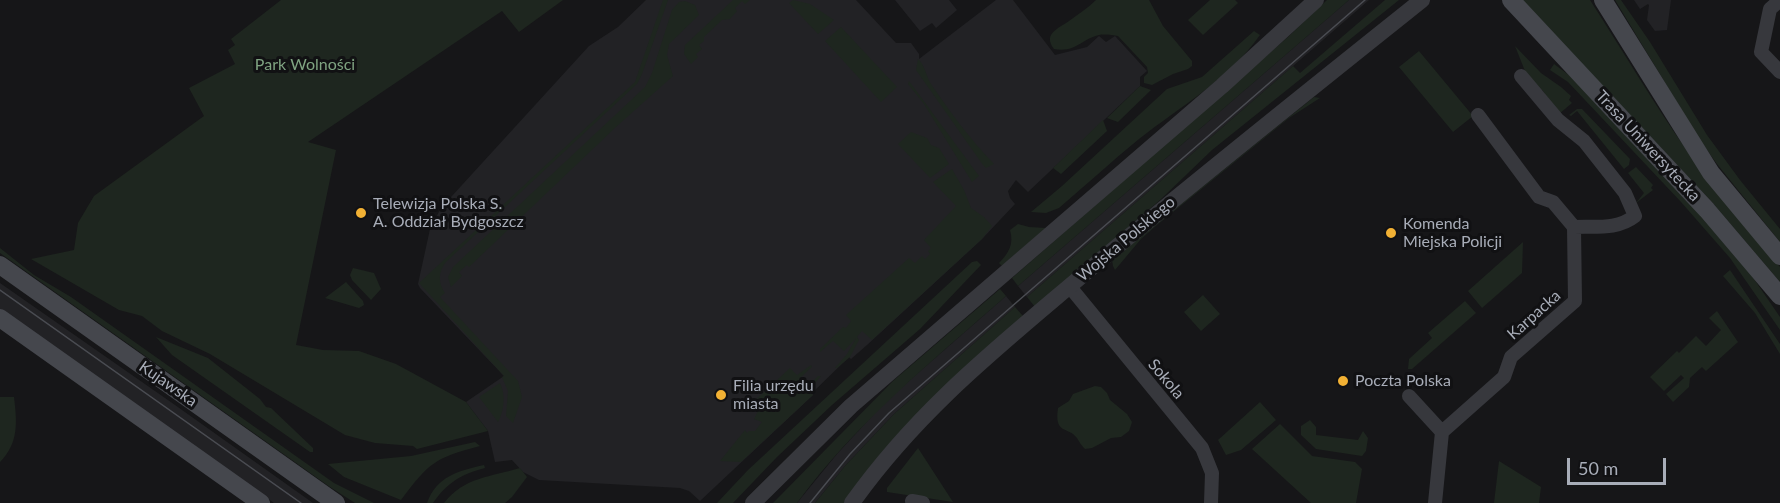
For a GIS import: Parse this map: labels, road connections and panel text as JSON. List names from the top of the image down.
{
  "streets": {
    "main road": ["Trasa Uniwersytecka", "Kujawska"],
    "street": ["Wojska Polskiego", "Karpacka", "Sokola"]
  },
  "crossings": [
    ["Wojska Polskiego", "Sokola"]
  ],
  "parks": ["Park Wolności"],
  "places": [
    "Telewizja Polska S. A. Oddział Bydgoszcz",
    "Komenda Miejska Policji",
    "Poczta Polska",
    "Filia urzędu miasta"
  ],
  "scale_bar": "50 m"
}
